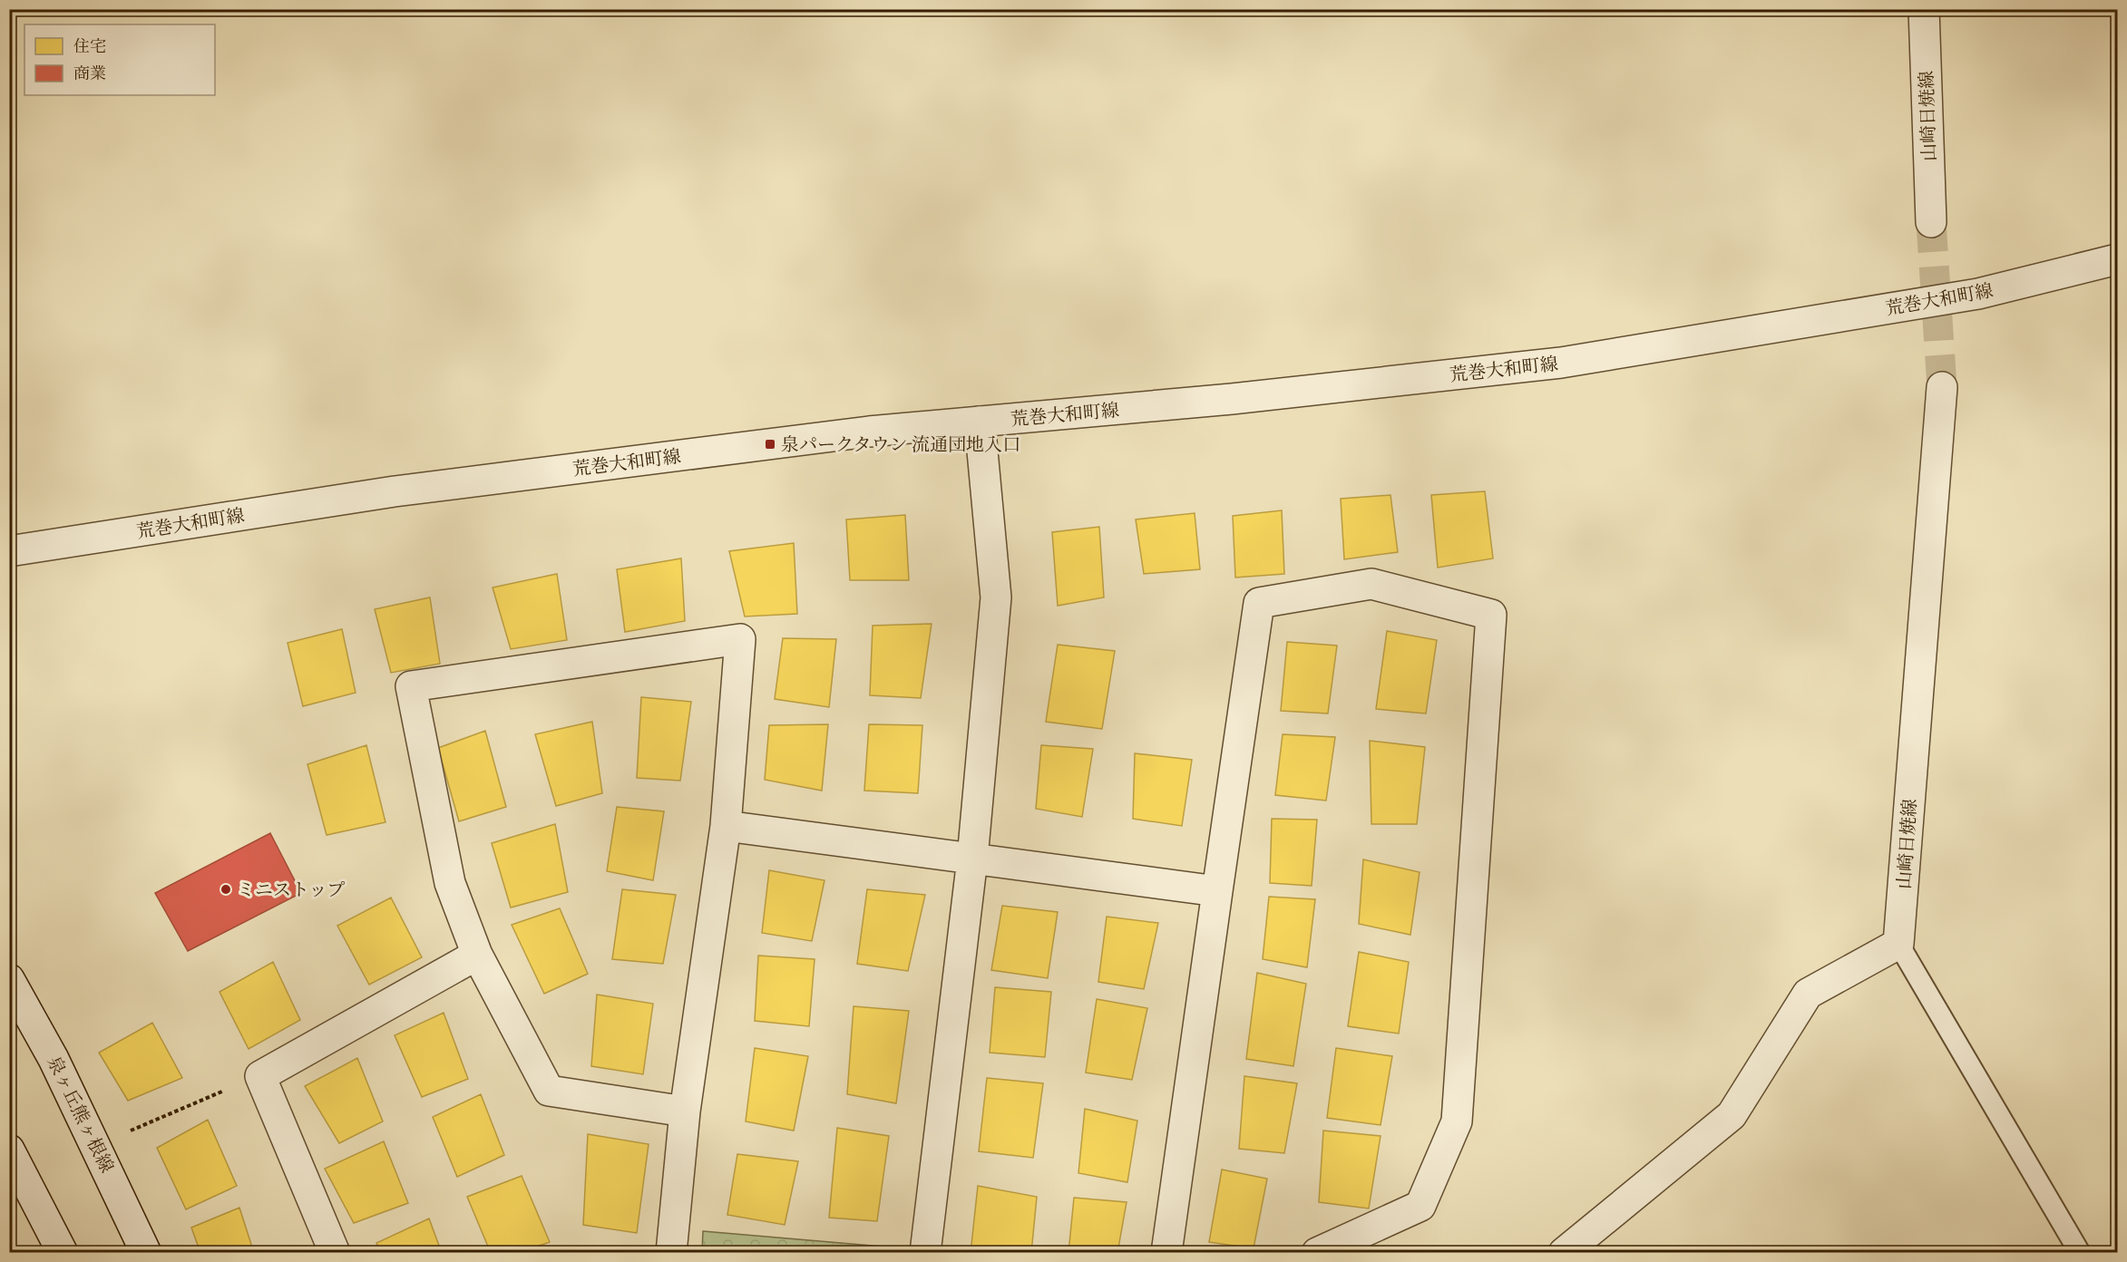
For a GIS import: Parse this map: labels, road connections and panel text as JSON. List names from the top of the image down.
{
  "streets": {
    "street": ["山崎日焼線", "荒巻大和町線", "泉ヶ丘熊ヶ根線"]
  },
  "places": {
    "transit": ["泉パークタウン 流通団地入口"],
    "other": ["ミニストップ"]
  },
  "legend": ["住宅", "商業"]
}
